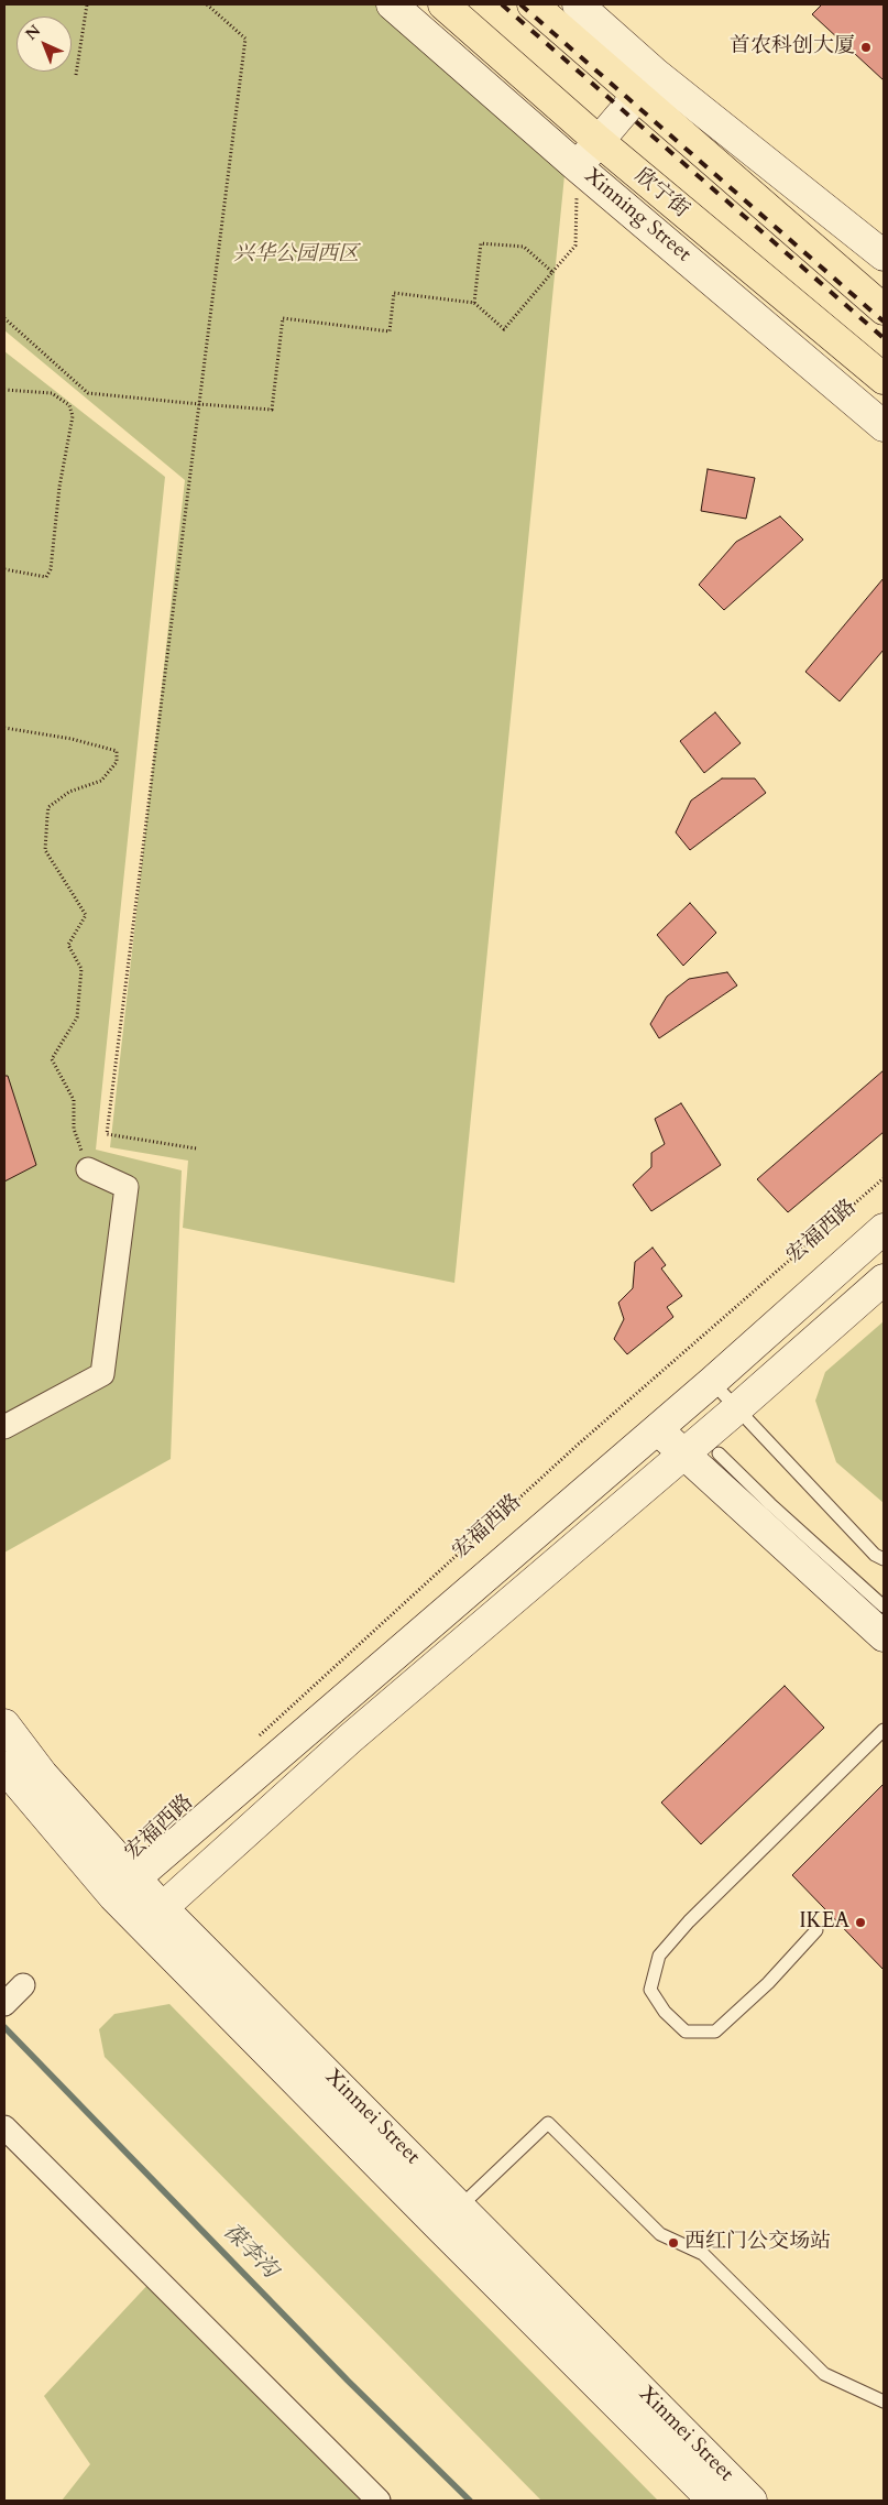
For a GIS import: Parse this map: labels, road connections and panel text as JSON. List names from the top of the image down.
{
  "streets": {
    "main road": ["欣宁街"],
    "street": ["Xinning Street", "宏福西路", "Xinmei Street"]
  },
  "crossings": [
    ["宏福西路", "Xinmei Street"]
  ],
  "water": ["葆李沟"],
  "parks": ["兴华公园西区"],
  "places": ["首农科创大厦", "IKEA", "西红门公交场站"],
  "north": "top left"
}
